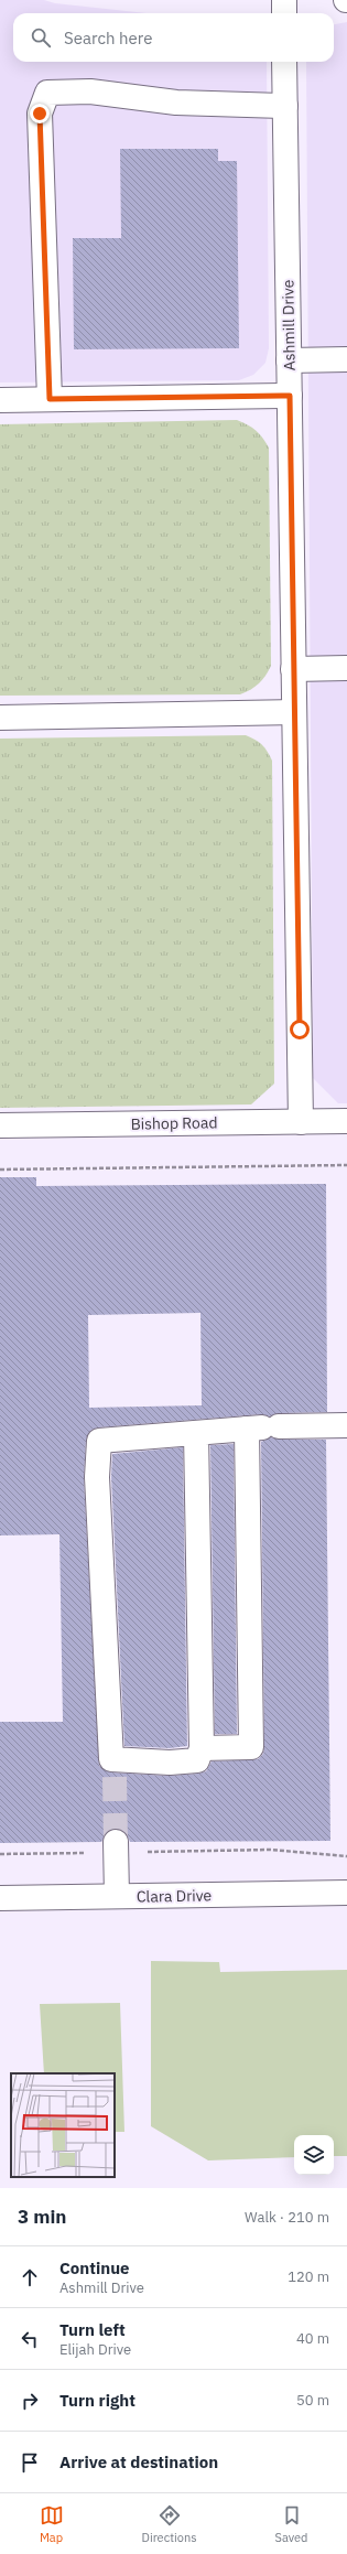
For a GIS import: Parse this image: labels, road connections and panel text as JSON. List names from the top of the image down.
{
  "streets": {
    "street": ["Ashmill Drive", "Bishop Road", "Clara Drive"]
  },
  "crossings": [
    ["Ashmill Drive", "Bishop Road"]
  ],
  "page": {
    "search": "Search here",
    "heading": ["3 min", "Walk · 210 m"],
    "list": [
      ["Continue", "Ashmill Drive", "120 m"],
      ["Turn left", "Elijah Drive", "40 m"],
      ["Turn right", "50 m"],
      "Arrive at destination"
    ],
    "nav": ["Map", "Directions", "Saved"]
  }
}
